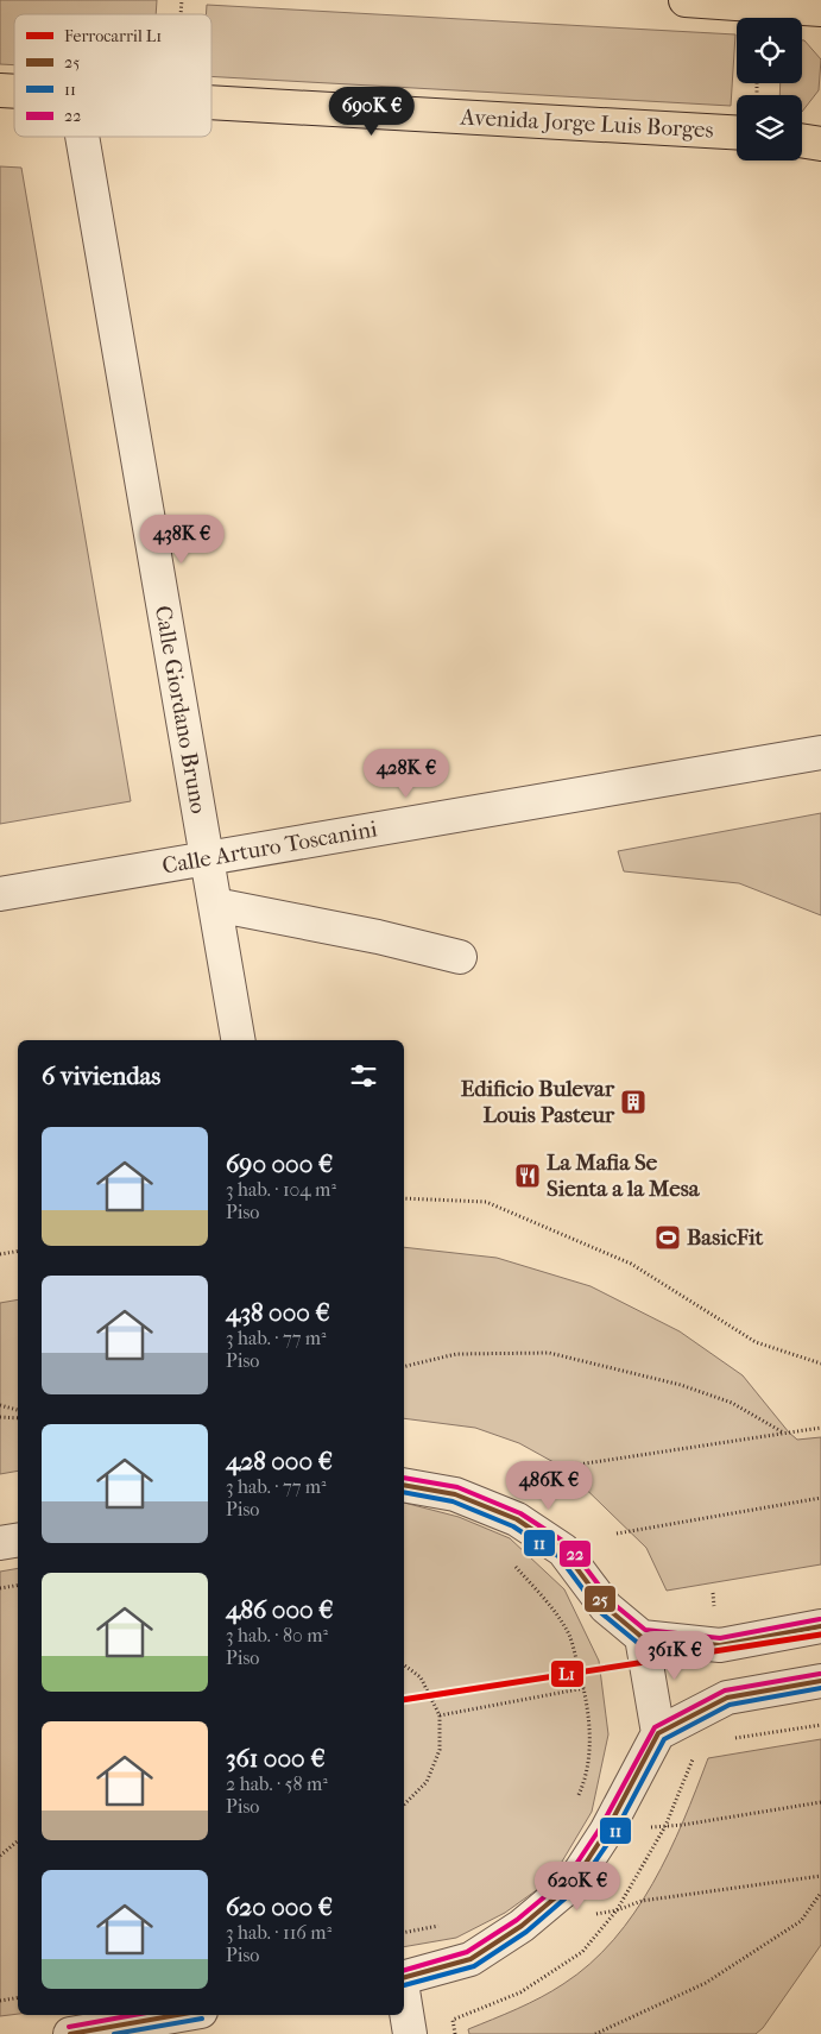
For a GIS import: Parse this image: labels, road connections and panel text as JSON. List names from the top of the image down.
{
  "streets": {
    "main road": ["Avenida Jorge Luis Borges"],
    "street": ["Calle Giordano Bruno", "Calle Arturo Toscanini"]
  },
  "crossings": [
    ["Calle Giordano Bruno", "Calle Arturo Toscanini"]
  ],
  "places": {
    "building": ["Edificio Bulevar Louis Pasteur"],
    "restaurant": ["La Mafia Se Sienta a la Mesa"],
    "sports": ["BasicFit"]
  },
  "lines": [
    "transit line 22",
    "transit line 25",
    "transit line 11",
    "rail line L1"
  ],
  "legend": [
    "Ferrocarril L1",
    "25",
    "11",
    "22"
  ],
  "page": {
    "price": [
      "690K €",
      "438K €",
      "428K €",
      "486K €",
      "361K €",
      "620K €"
    ],
    "heading": "6 viviendas",
    "list": [
      {
        "name": "690 000 €",
        "note": "3 hab. · 104 m² · Piso"
      },
      {
        "name": "438 000 €",
        "note": "3 hab. · 77 m² · Piso"
      },
      {
        "name": "428 000 €",
        "note": "3 hab. · 77 m² · Piso"
      },
      {
        "name": "486 000 €",
        "note": "3 hab. · 80 m² · Piso"
      },
      {
        "name": "361 000 €",
        "note": "2 hab. · 58 m² · Piso"
      },
      {
        "name": "620 000 €",
        "note": "3 hab. · 116 m² · Piso"
      }
    ]
  }
}
